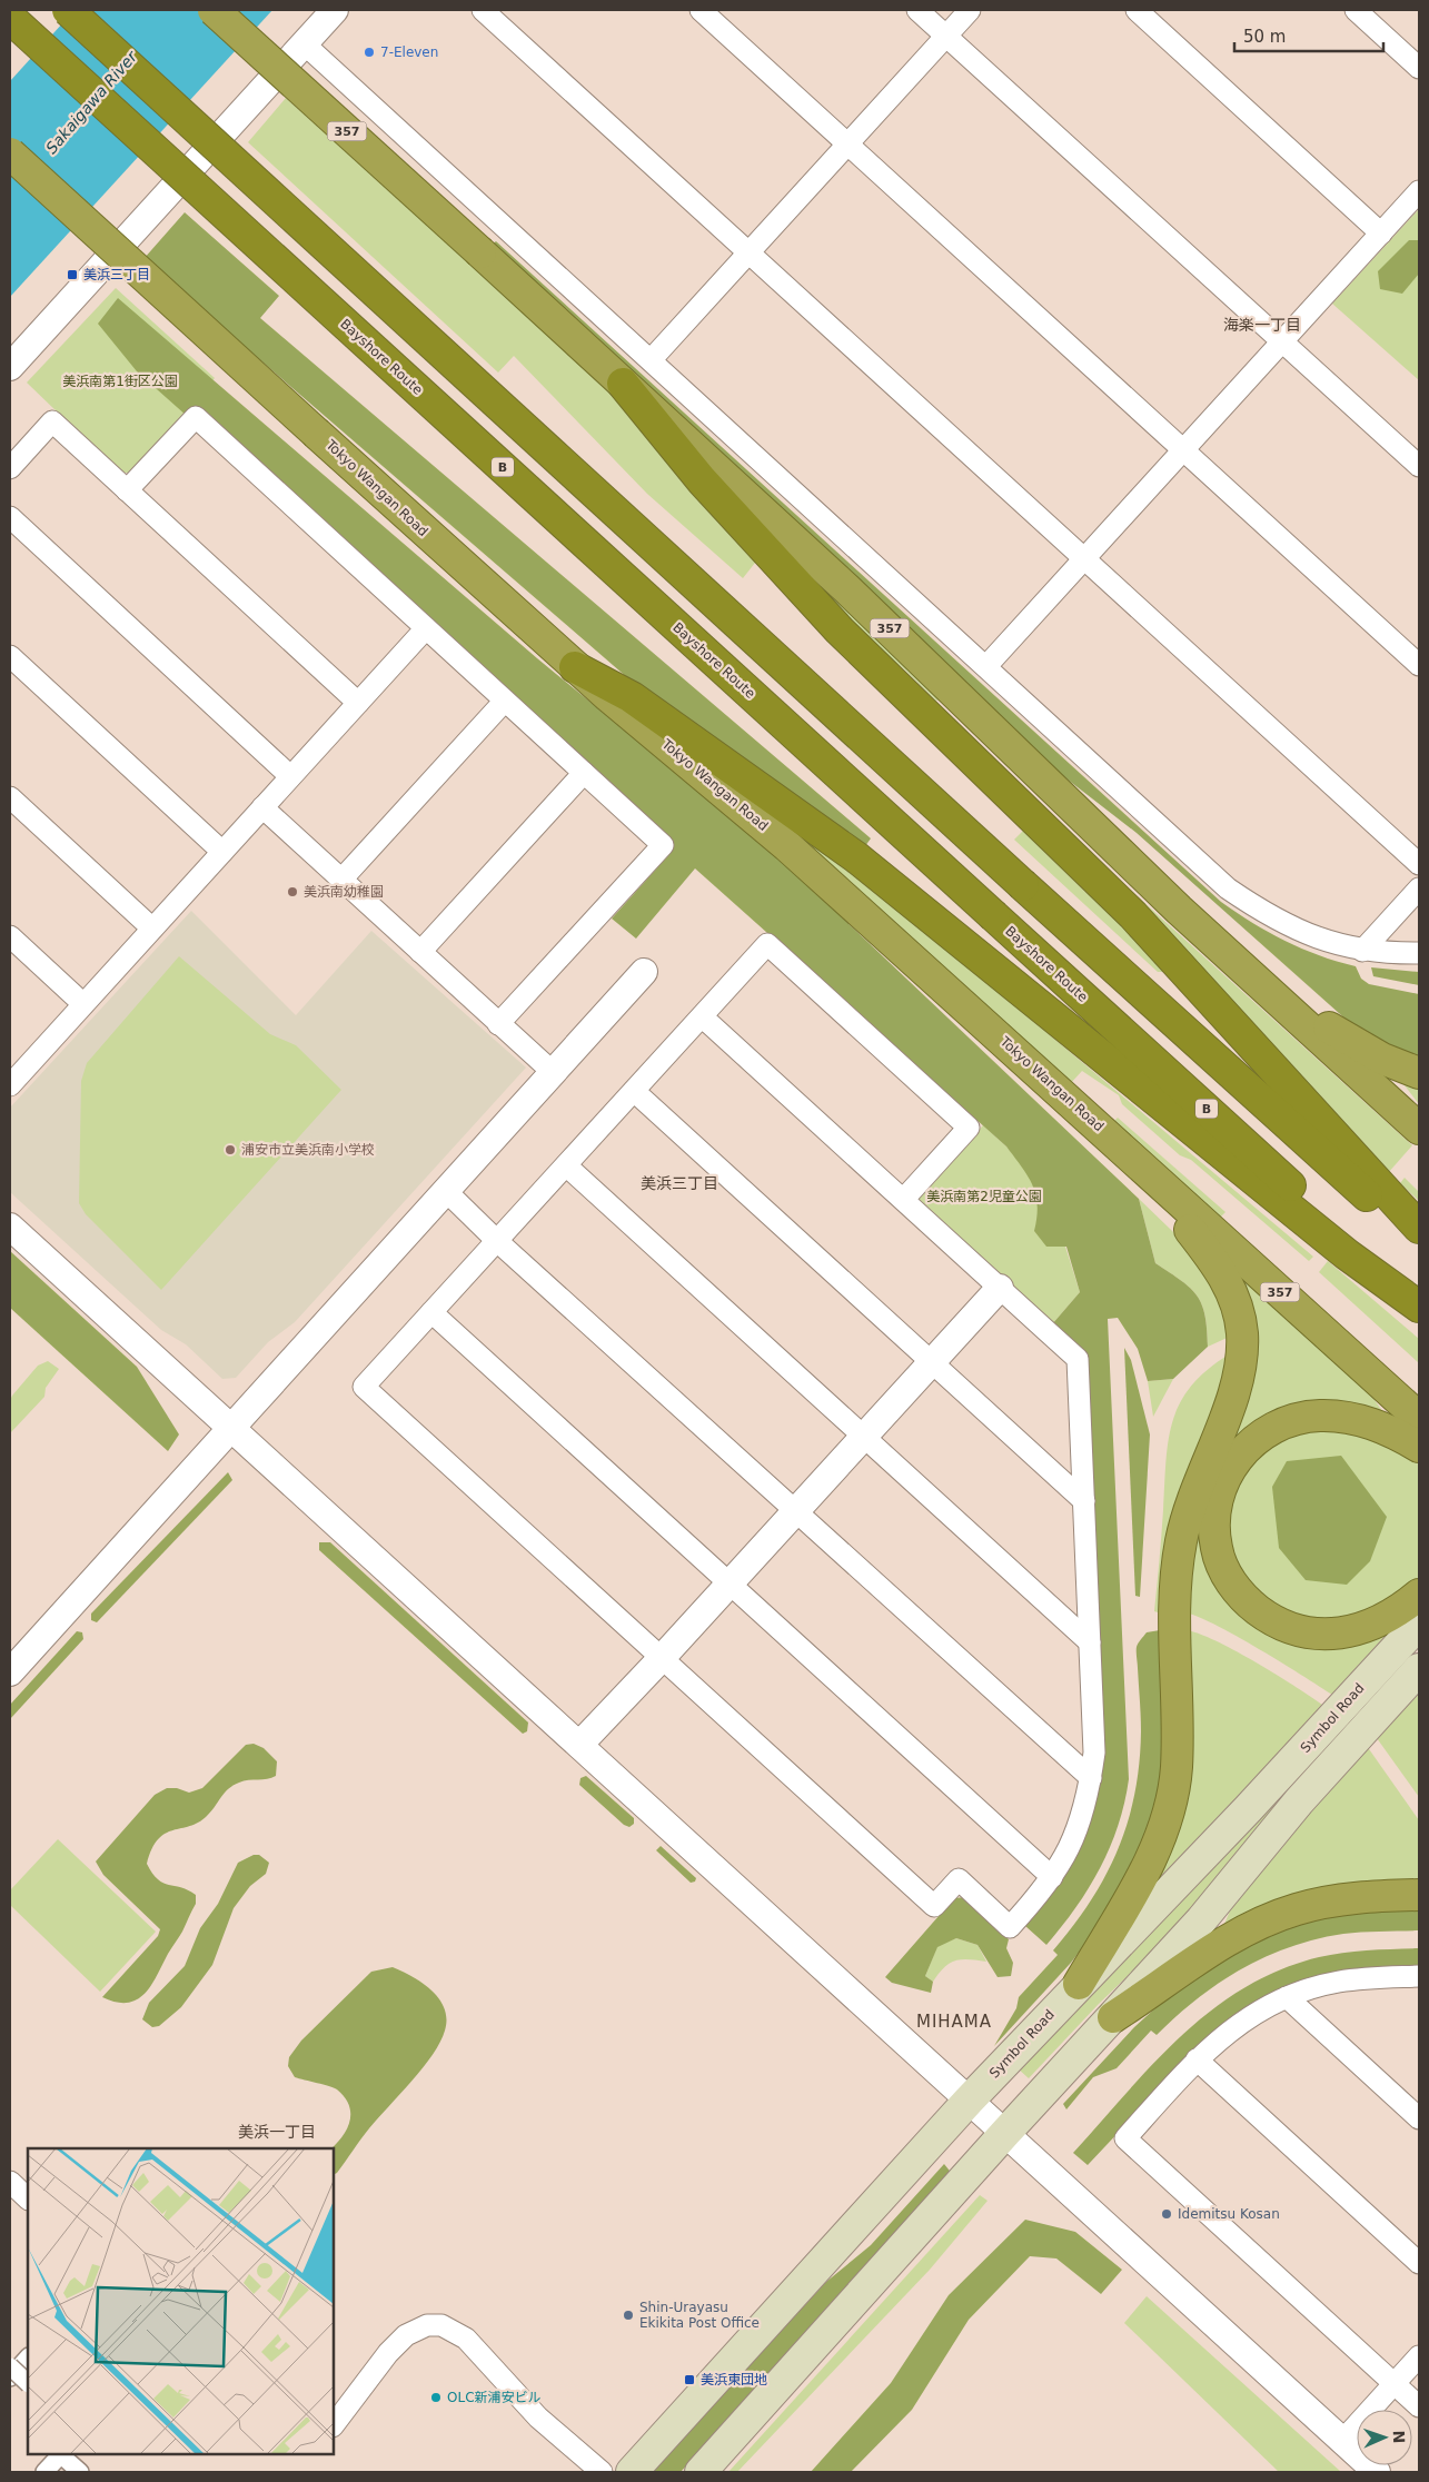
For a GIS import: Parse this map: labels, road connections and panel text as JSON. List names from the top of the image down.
{
  "streets": {
    "highway": [
      "357",
      "Bayshore Route",
      "B",
      "Tokyo Wangan Road"
    ],
    "main road": ["Symbol Road"]
  },
  "districts": [
    "海楽一丁目",
    "美浜三丁目",
    "MIHAMA",
    "美浜一丁目"
  ],
  "water": ["Sakaigawa River"],
  "parks": ["美浜南第1街区公園", "美浜南第2児童公園"],
  "places": {
    "other": [
      "7-Eleven",
      "美浜南幼稚園",
      "浦安市立美浜南小学校",
      "Idemitsu Kosan",
      "Shin-Urayasu Ekikita Post Office",
      "OLC新浦安ビル"
    ],
    "transit": ["美浜三丁目", "美浜東団地"]
  },
  "scale_bar": "50 m",
  "north": "right"
}
